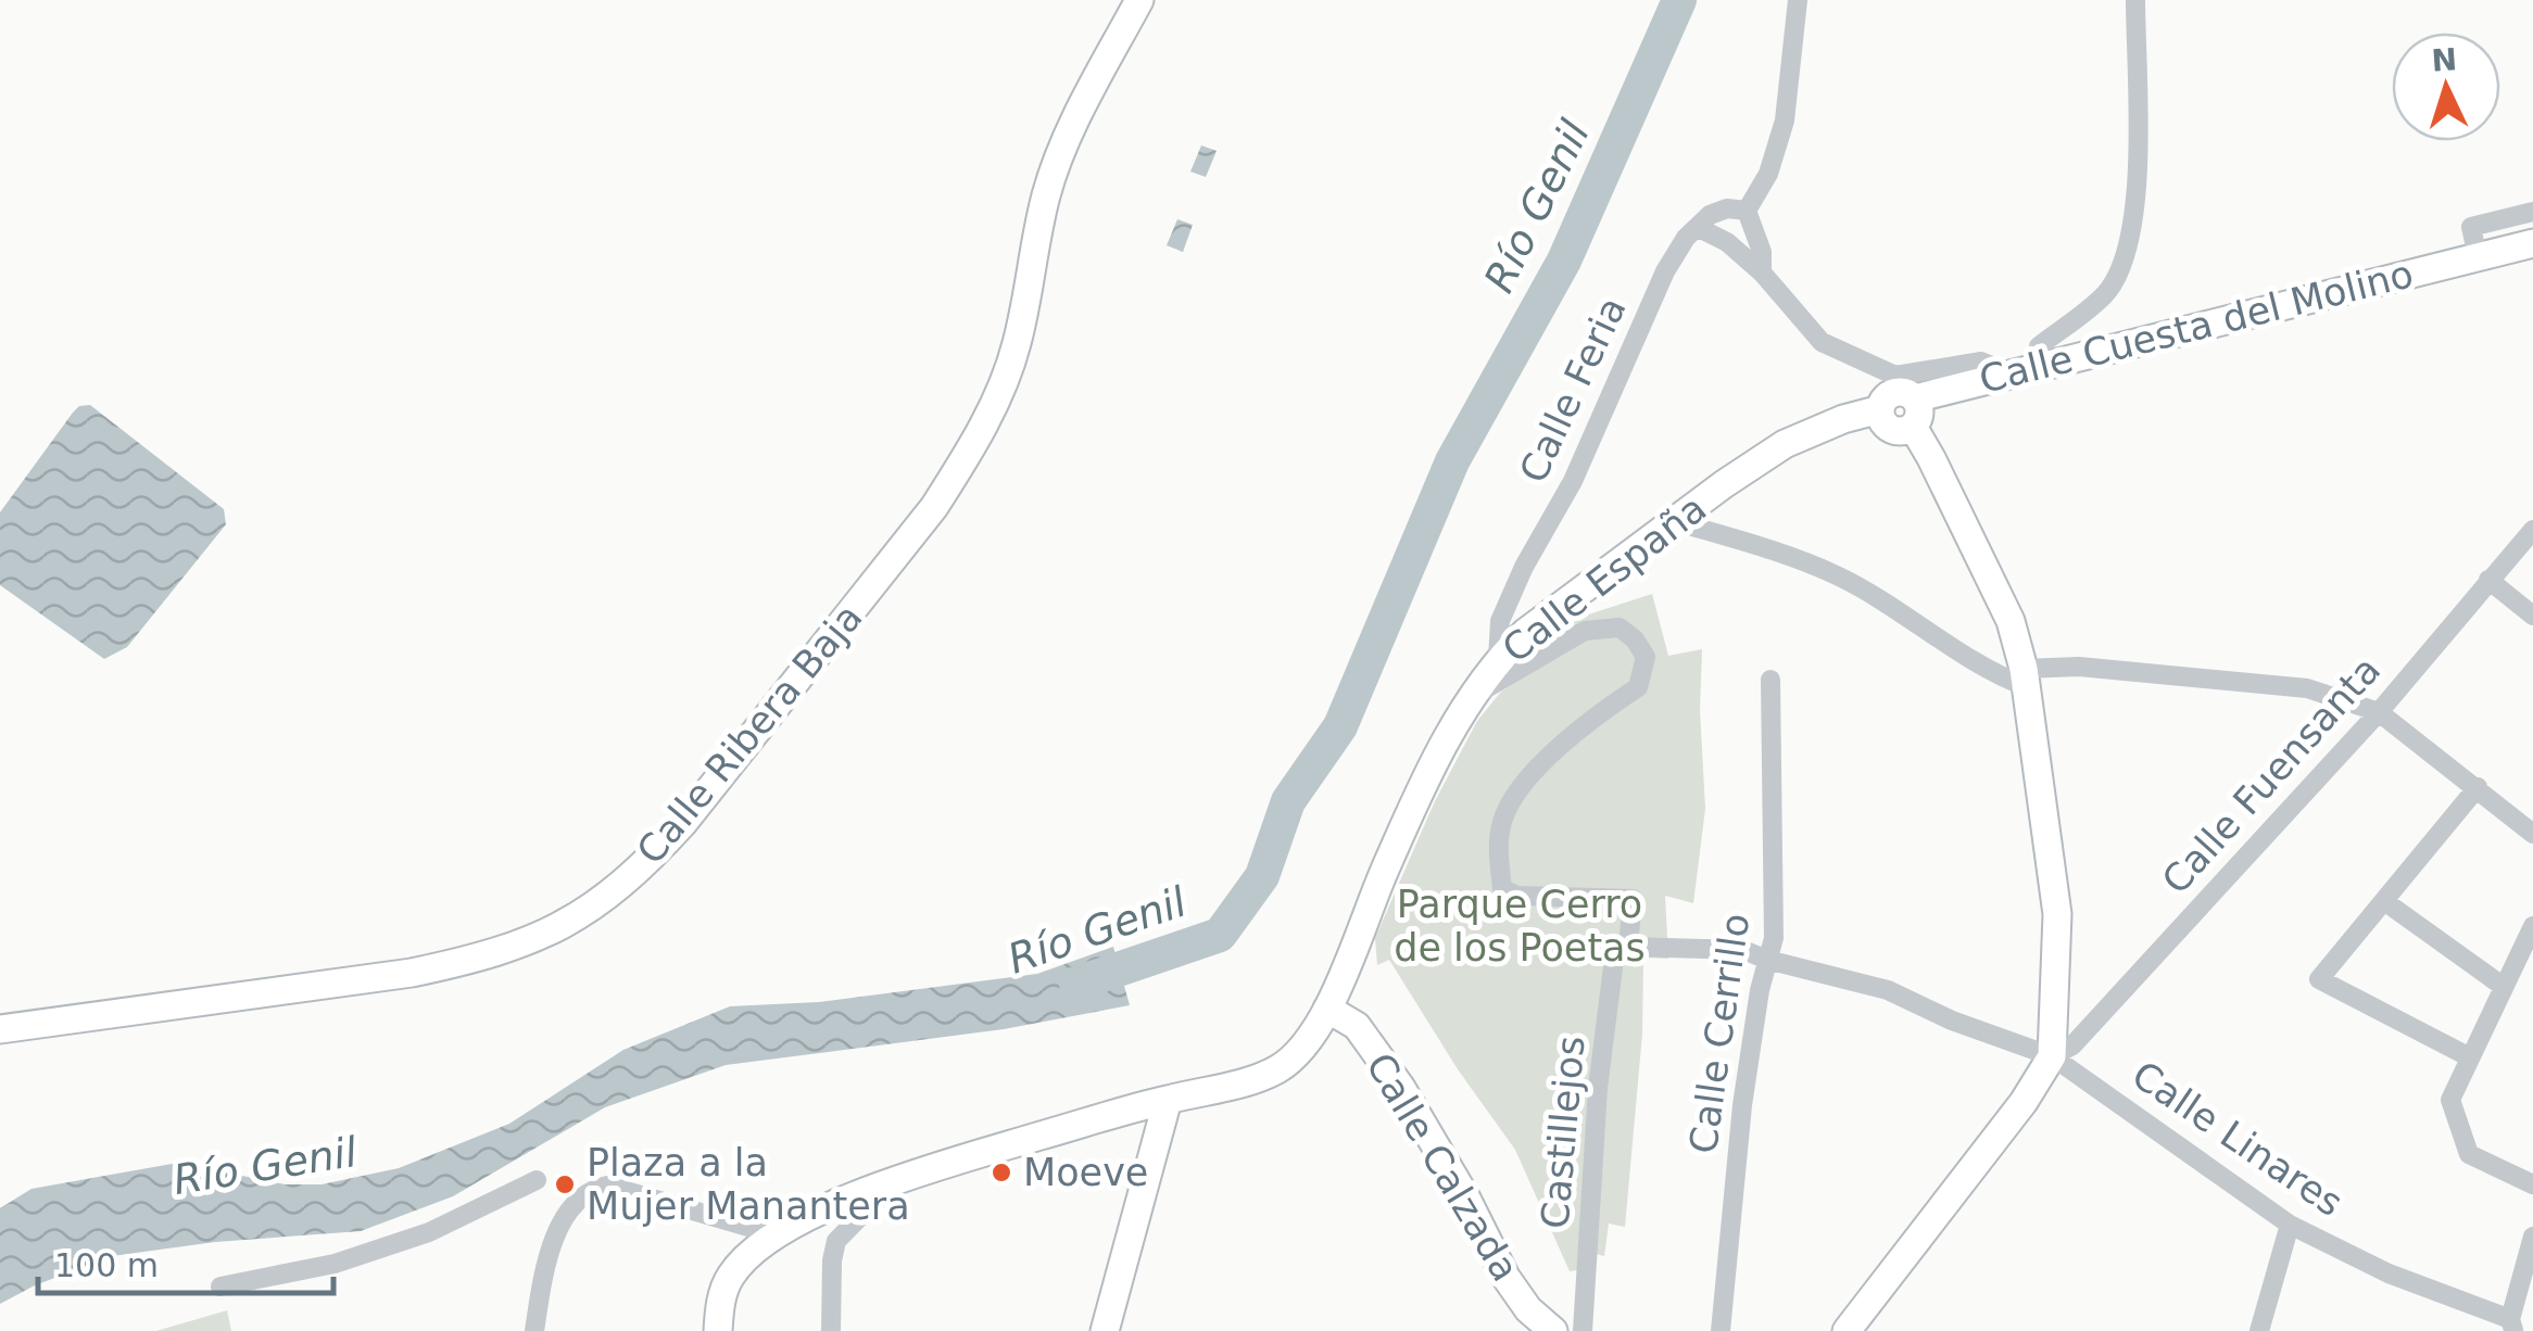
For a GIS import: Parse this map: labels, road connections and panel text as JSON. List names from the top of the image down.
{
  "streets": {
    "street": [
      "Calle Cuesta del Molino",
      "Calle Feria",
      "Calle España",
      "Calle Ribera Baja",
      "Calle Fuensanta",
      "Calle Cerrillo",
      "Castillejos",
      "Calle Linares",
      "Calle Calzada"
    ]
  },
  "crossings": [
    ["Calle Cuesta del Molino", "Calle España"],
    ["Calle Feria", "Calle España"],
    ["Calle España", "Calle Calzada"],
    ["Calle Fuensanta", "Calle Linares"],
    ["Calle Cerrillo", "Calle Linares"],
    ["Castillejos", "Calle Linares"]
  ],
  "water": ["Río Genil"],
  "parks": ["Parque Cerro de los Poetas"],
  "places": ["Moeve", "Plaza a la Mujer Manantera"],
  "scale_bar": "100 m",
  "north": "top"
}
